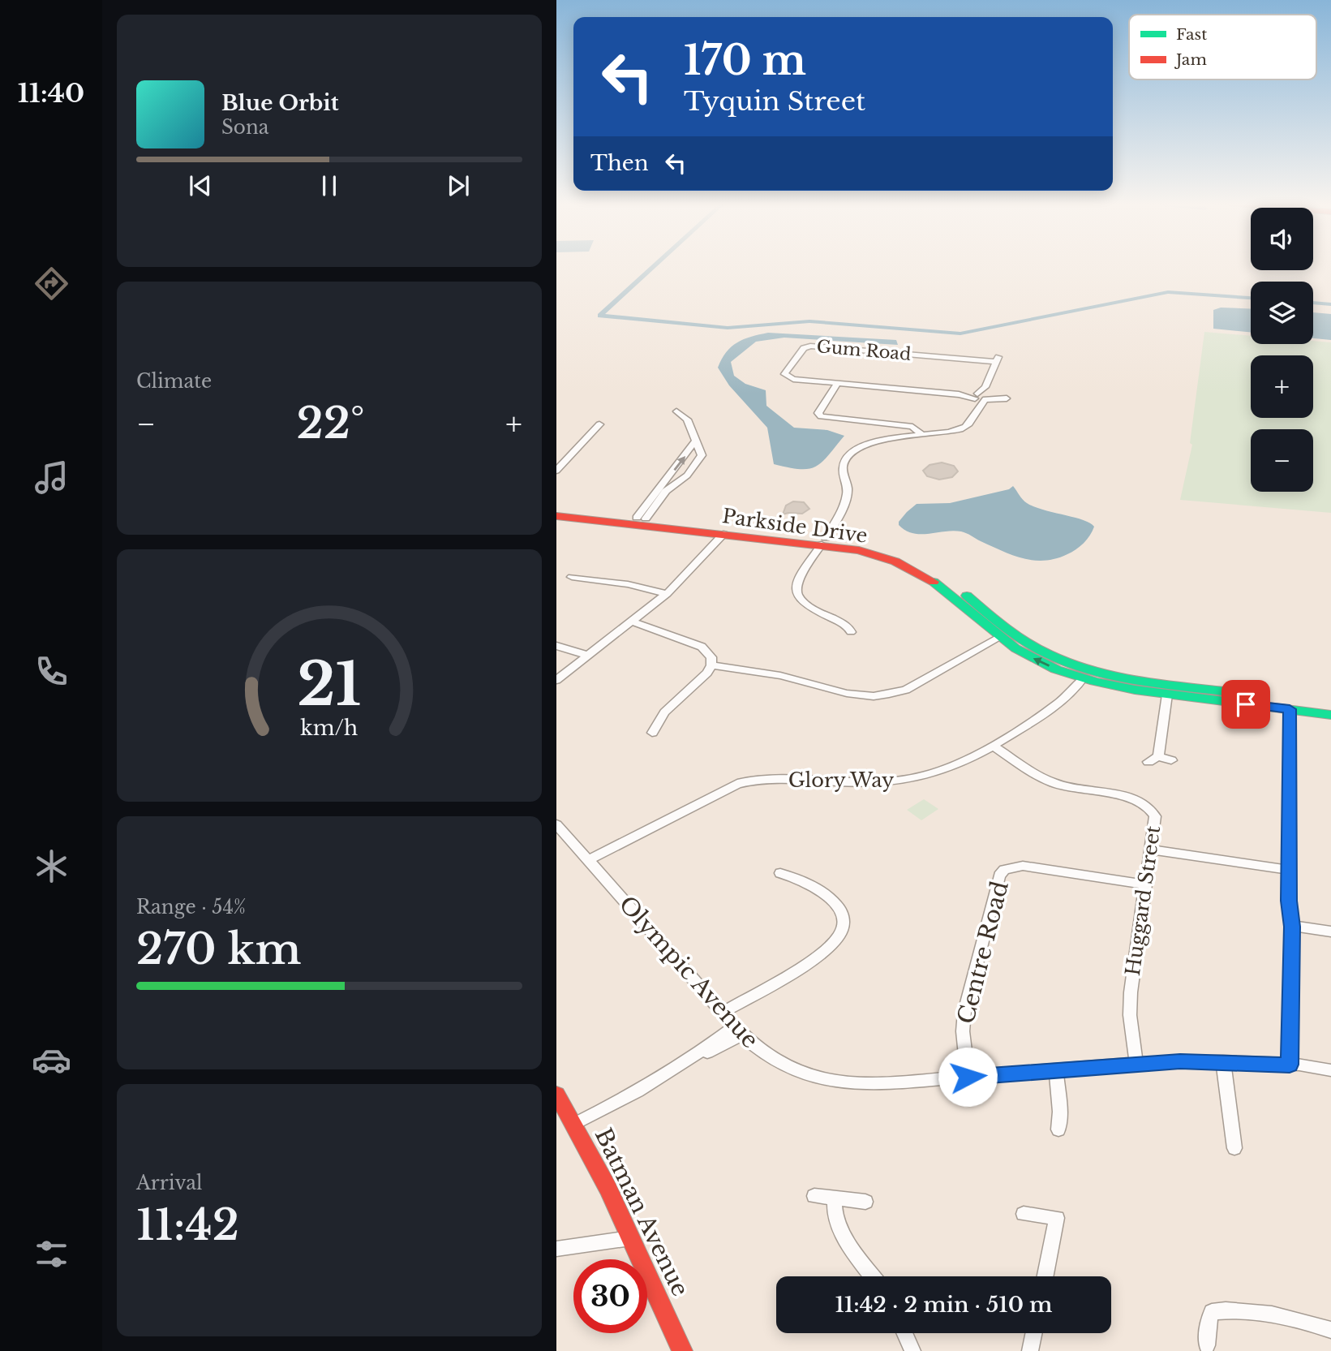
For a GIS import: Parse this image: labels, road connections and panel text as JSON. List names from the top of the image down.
{
  "streets": {
    "street": [
      "Gum Road",
      "Parkside Drive",
      "Glory Way",
      "Huggard Street",
      "Centre Road",
      "Olympic Avenue",
      "Batman Avenue"
    ]
  },
  "crossings": [
    ["Parkside Drive", "Glory Way"],
    ["Glory Way", "Huggard Street"],
    ["Glory Way", "Olympic Avenue"],
    ["Huggard Street", "Centre Road"],
    ["Huggard Street", "Olympic Avenue"],
    ["Centre Road", "Olympic Avenue"]
  ],
  "legend": ["Fast", "Jam"],
  "page": {
    "tabs": "11:40",
    "turn": ["170 m", "Tyquin Street"],
    "song": ["Blue Orbit", "Sona"],
    "then": "Then",
    "map_buttons": ["+", "−"],
    "tile": [
      "Climate",
      ["Range · 54%", "270 km"],
      ["Arrival", "11:42"]
    ],
    "heat": ["−", "22°", "+"],
    "limit": "30",
    "trip": "11:42 · 2 min · 510 m",
    "gauge": ["21", "km/h"]
  }
}
